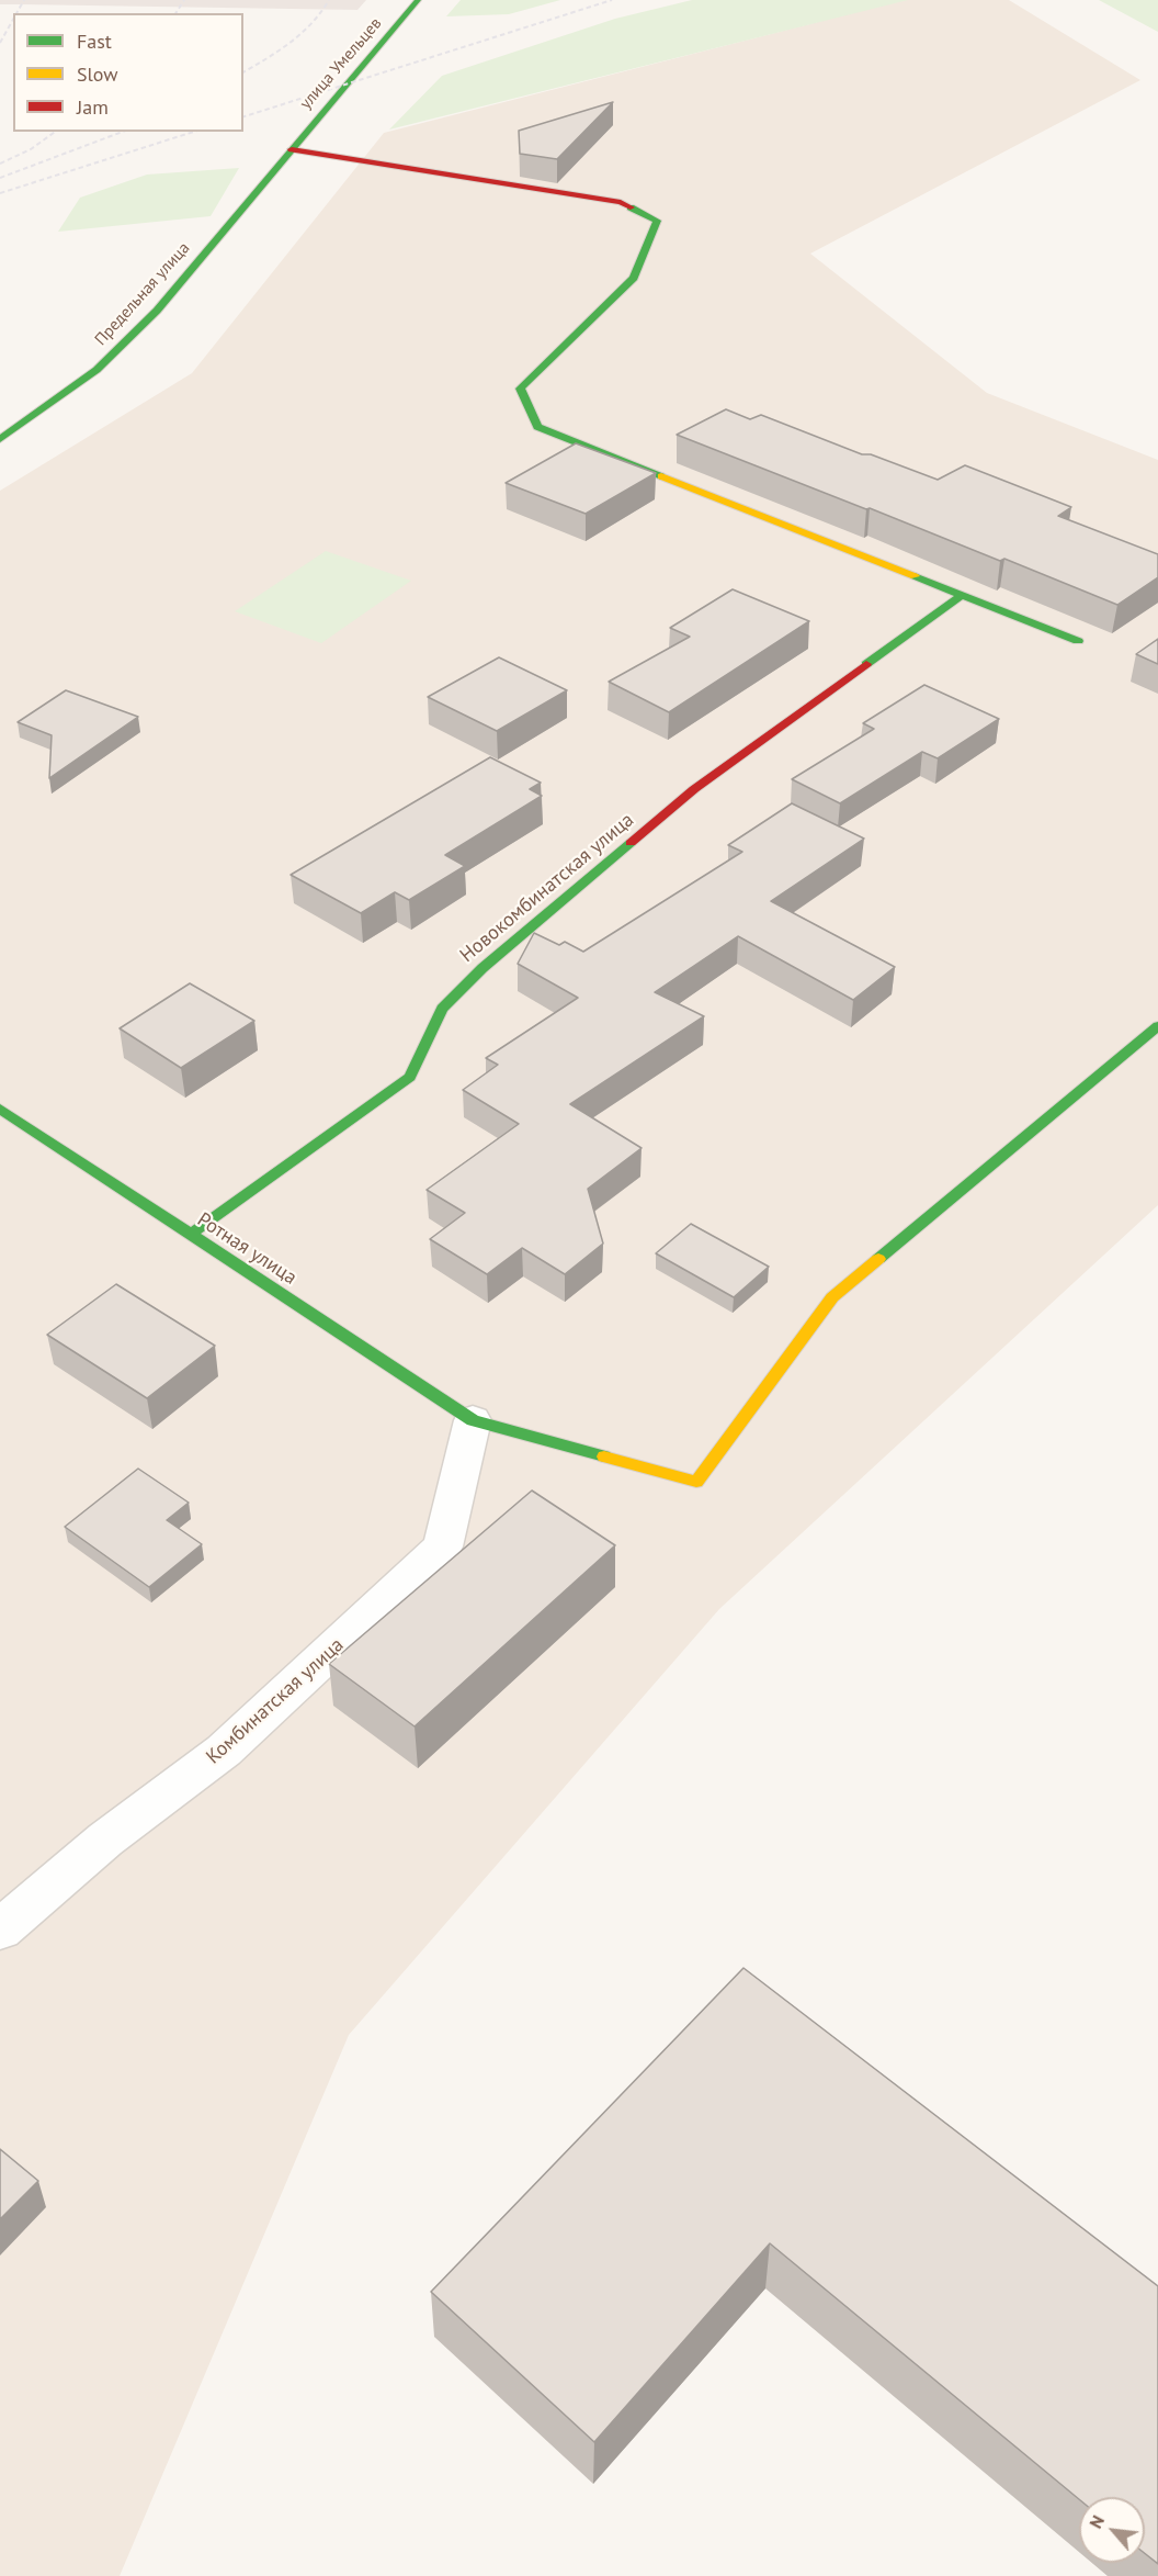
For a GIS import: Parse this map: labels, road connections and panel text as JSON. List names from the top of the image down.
{
  "streets": {
    "street": [
      "улица Умельцев",
      "Предельная улица",
      "Новокомбинатская улица",
      "Ротная улица",
      "Комбинатская улица"
    ]
  },
  "crossings": [
    ["улица Умельцев", "Предельная улица"],
    ["Новокомбинатская улица", "Ротная улица"],
    ["Ротная улица", "Комбинатская улица"]
  ],
  "legend": ["Fast", "Slow", "Jam"],
  "north": "top left"
}
